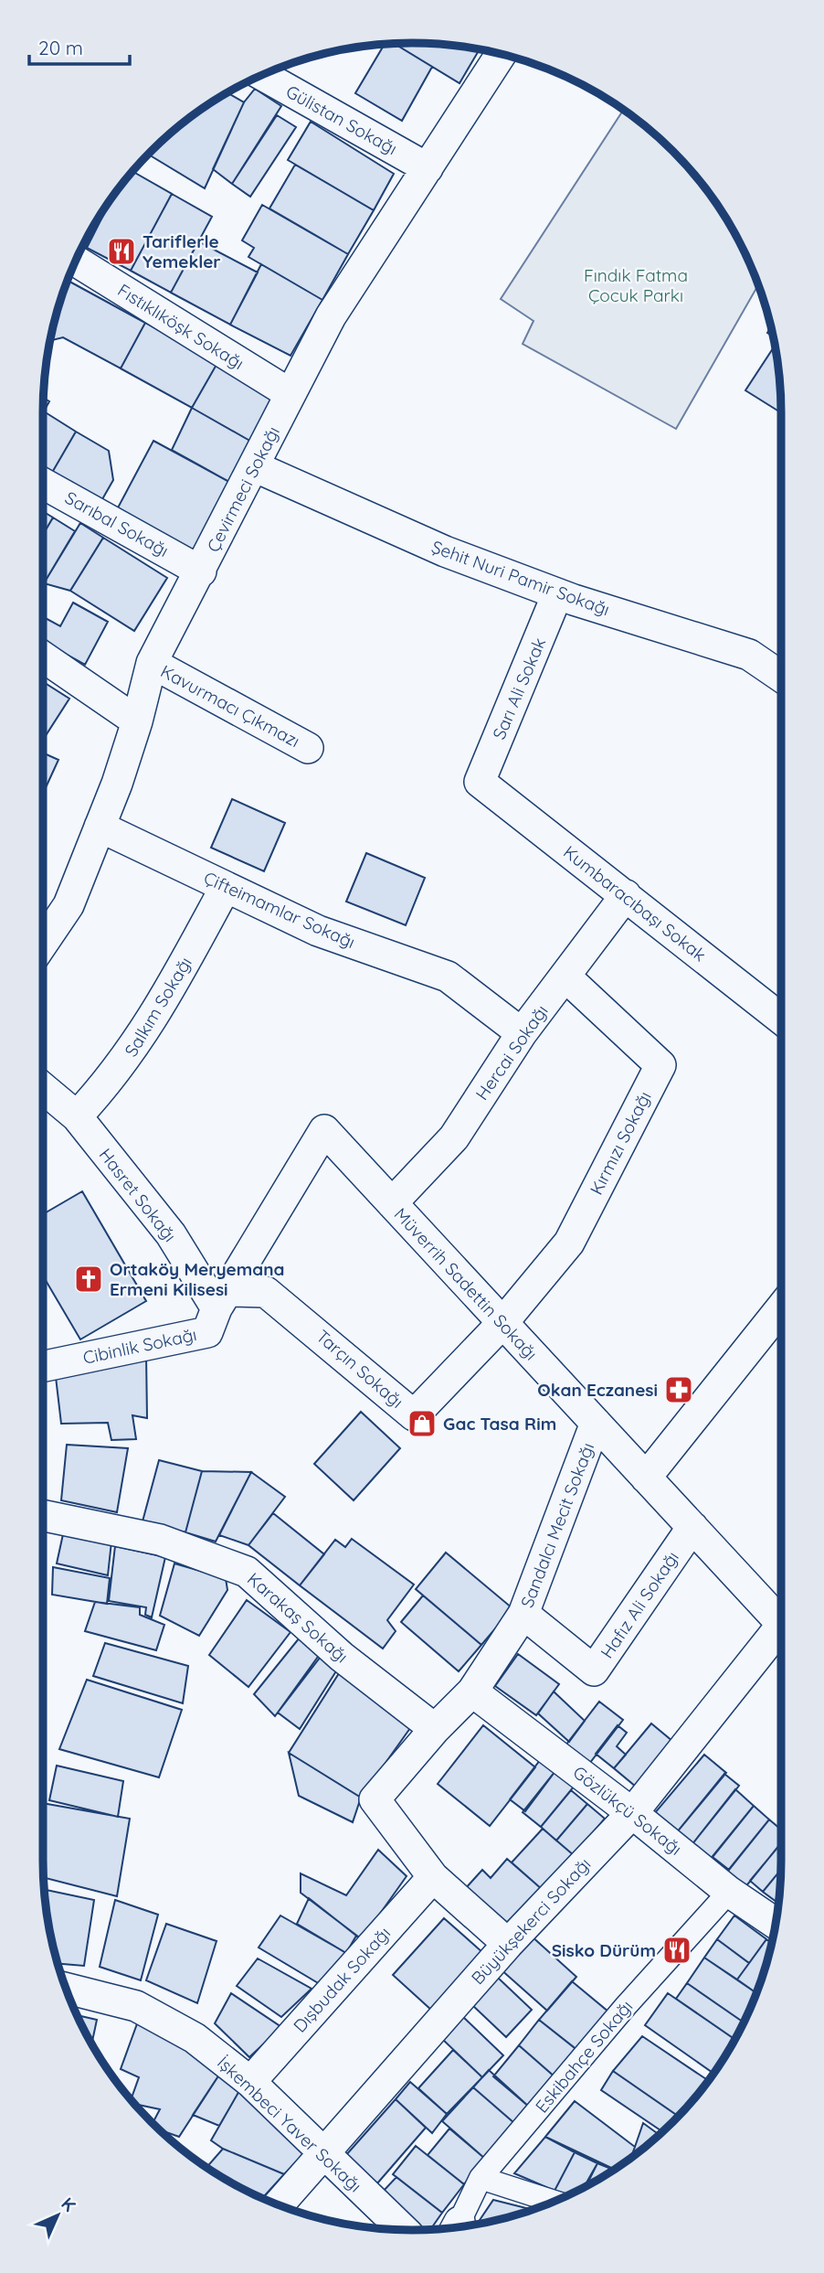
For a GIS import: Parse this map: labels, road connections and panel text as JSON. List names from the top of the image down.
{
  "streets": {
    "street": [
      "Gülistan Sokağı",
      "Fıstıklıköşk Sokağı",
      "Çevirmeci Sokağı",
      "Sarıbal Sokağı",
      "Şehit Nuri Pamir Sokağı",
      "Sarı Ali Sokak",
      "Kavurmacı Çıkmazı",
      "Kumbaracıbaşı Sokak",
      "Çifteimamlar Sokağı",
      "Salkım Sokağı",
      "Hercai Sokağı",
      "Kırmızı Sokağı",
      "Hasret Sokağı",
      "Müverrih Sadettin Sokağı",
      "Cibinlik Sokağı",
      "Tarçın Sokağı",
      "Sandalcı Mecit Sokağı",
      "Hafız Ali Sokağı",
      "Karakaş Sokağı",
      "Gözlükçü Sokağı",
      "Büyükşekerci Sokağı",
      "Dışbudak Sokağı",
      "Eskibahçe Sokağı",
      "İşkembeci Yaver Sokağı"
    ]
  },
  "crossings": [
    ["Gülistan Sokağı", "Çevirmeci Sokağı"],
    ["Fıstıklıköşk Sokağı", "Çevirmeci Sokağı"],
    ["Çevirmeci Sokağı", "Sarıbal Sokağı"],
    ["Çevirmeci Sokağı", "Şehit Nuri Pamir Sokağı"],
    ["Çevirmeci Sokağı", "Kavurmacı Çıkmazı"],
    ["Çevirmeci Sokağı", "Çifteimamlar Sokağı"],
    ["Şehit Nuri Pamir Sokağı", "Sarı Ali Sokak"],
    ["Sarı Ali Sokak", "Kumbaracıbaşı Sokak"],
    ["Kumbaracıbaşı Sokak", "Hercai Sokağı"],
    ["Çifteimamlar Sokağı", "Salkım Sokağı"],
    ["Çifteimamlar Sokağı", "Hercai Sokağı"],
    ["Salkım Sokağı", "Hasret Sokağı"],
    ["Hercai Sokağı", "Kırmızı Sokağı"],
    ["Hercai Sokağı", "Müverrih Sadettin Sokağı"],
    ["Kırmızı Sokağı", "Müverrih Sadettin Sokağı"],
    ["Kırmızı Sokağı", "Tarçın Sokağı"],
    ["Hasret Sokağı", "Cibinlik Sokağı"],
    ["Hasret Sokağı", "Tarçın Sokağı"],
    ["Müverrih Sadettin Sokağı", "Cibinlik Sokağı"],
    ["Müverrih Sadettin Sokağı", "Tarçın Sokağı"],
    ["Müverrih Sadettin Sokağı", "Sandalcı Mecit Sokağı"],
    ["Müverrih Sadettin Sokağı", "Hafız Ali Sokağı"],
    ["Cibinlik Sokağı", "Tarçın Sokağı"],
    ["Sandalcı Mecit Sokağı", "Hafız Ali Sokağı"],
    ["Sandalcı Mecit Sokağı", "Karakaş Sokağı"],
    ["Sandalcı Mecit Sokağı", "Gözlükçü Sokağı"],
    ["Sandalcı Mecit Sokağı", "Büyükşekerci Sokağı"],
    ["Sandalcı Mecit Sokağı", "Dışbudak Sokağı"],
    ["Gözlükçü Sokağı", "Büyükşekerci Sokağı"],
    ["Gözlükçü Sokağı", "Eskibahçe Sokağı"],
    ["Büyükşekerci Sokağı", "İşkembeci Yaver Sokağı"],
    ["Dışbudak Sokağı", "İşkembeci Yaver Sokağı"]
  ],
  "parks": ["Fındık Fatma Çocuk Parkı"],
  "places": {
    "restaurant": ["Tariflerle Yemekler", "Sisko Dürüm"],
    "church": ["Ortaköy Meryemana Ermeni Kilisesi"],
    "pharmacy": ["Okan Eczanesi"],
    "shop": ["Gac Tasa Rim"]
  },
  "scale_bar": "20 m",
  "north": "top right"
}
